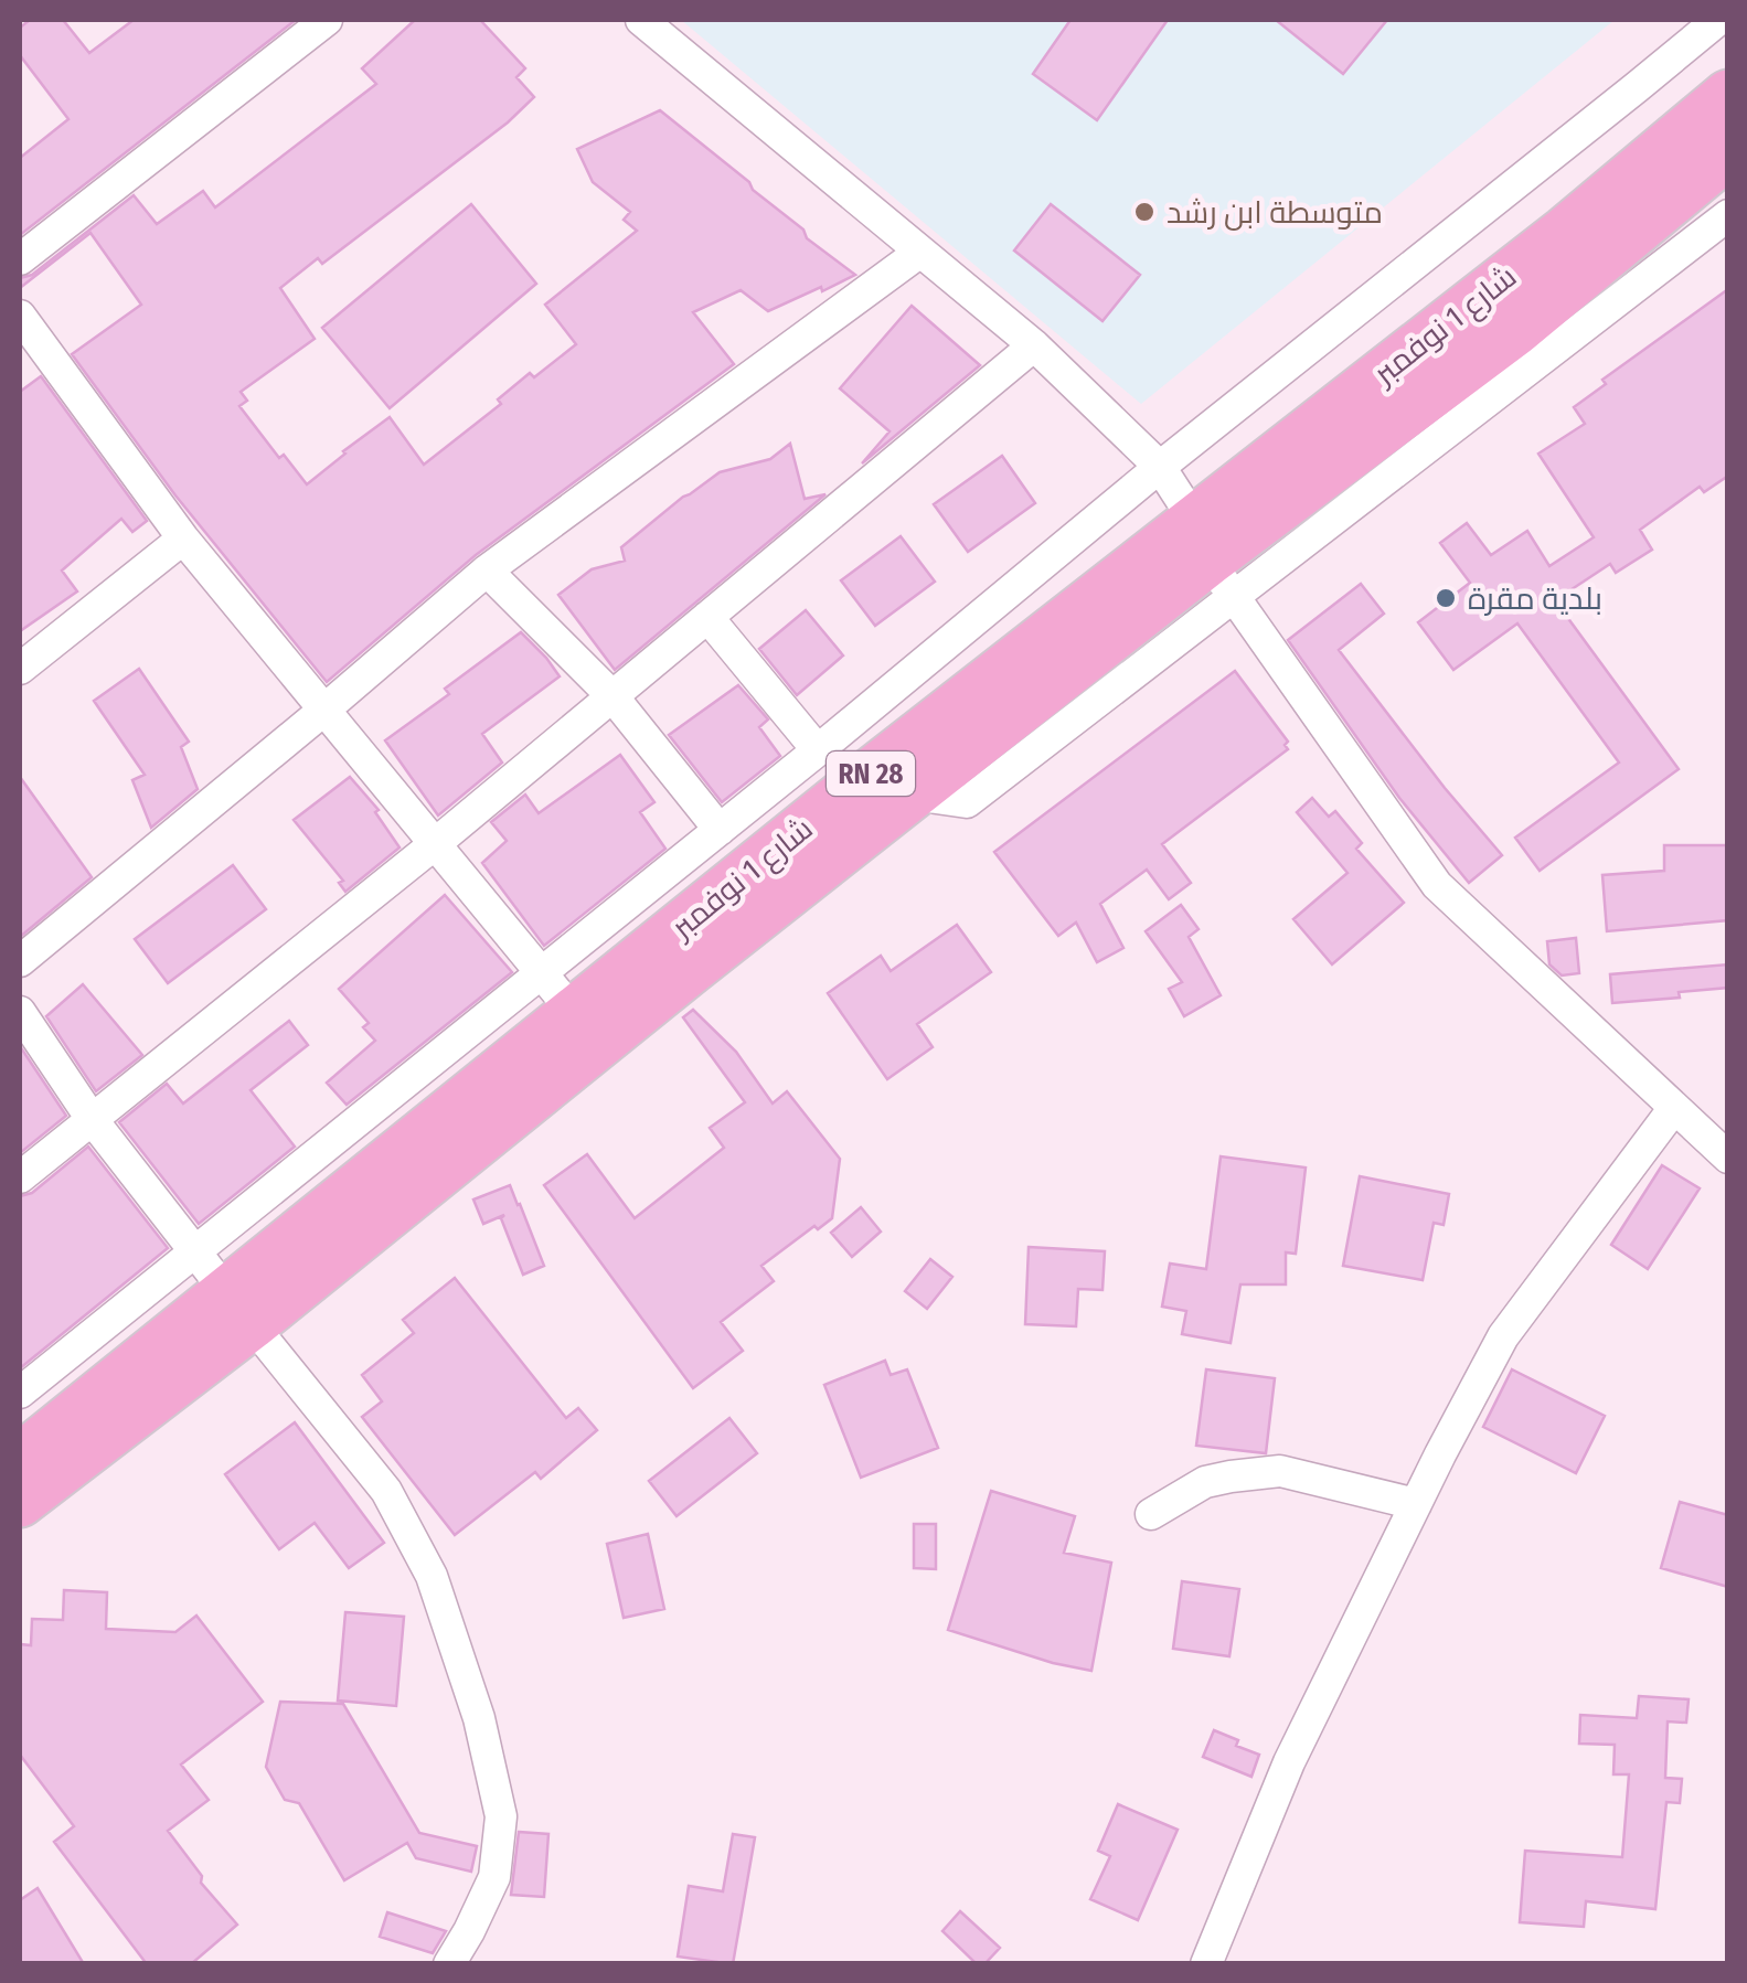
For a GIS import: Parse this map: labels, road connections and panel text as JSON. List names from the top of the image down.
{
  "streets": {
    "main road": ["شارع 1 نوفمبر", "RN 28"]
  },
  "places": ["متوسطة ابن رشد", "بلدية مقرة"]
}
